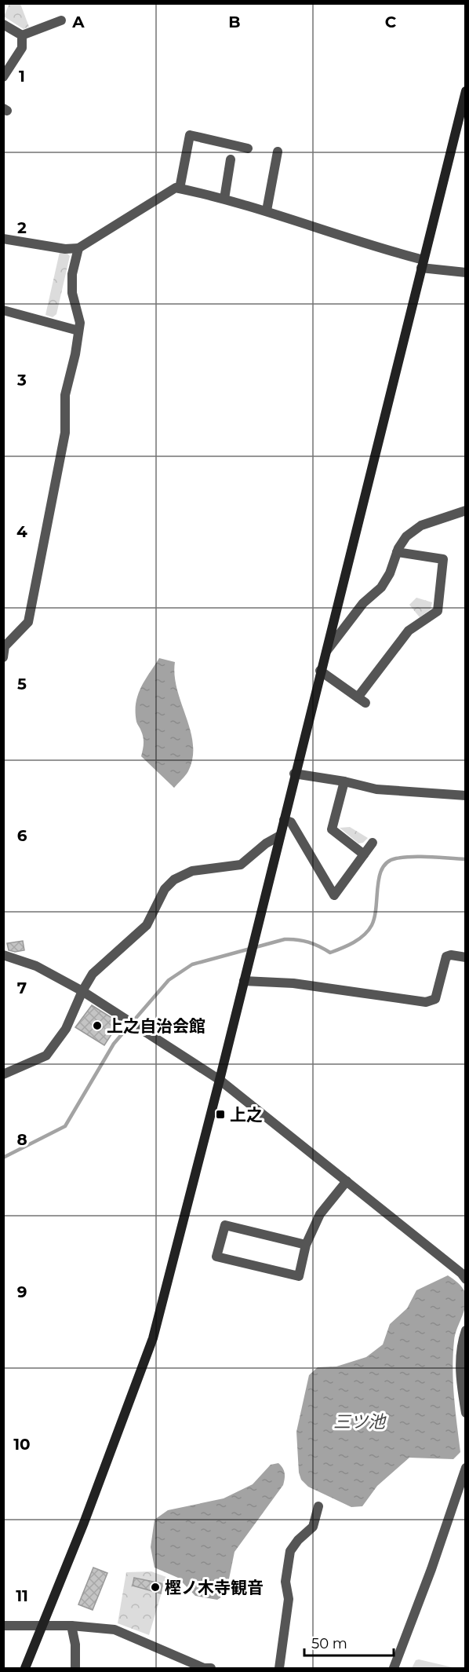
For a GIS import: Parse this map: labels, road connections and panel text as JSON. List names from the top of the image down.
{
  "water": ["三ツ池"],
  "places": {
    "other": ["上之自治会館", "樫ノ木寺観音"],
    "transit": ["上之"]
  },
  "scale_bar": "50 m",
  "grid": {
    "columns": ["A", "B", "C"],
    "rows": [
      "1",
      "2",
      "3",
      "4",
      "5",
      "6",
      "7",
      "8",
      "9",
      "10",
      "11"
    ]
  }
}
